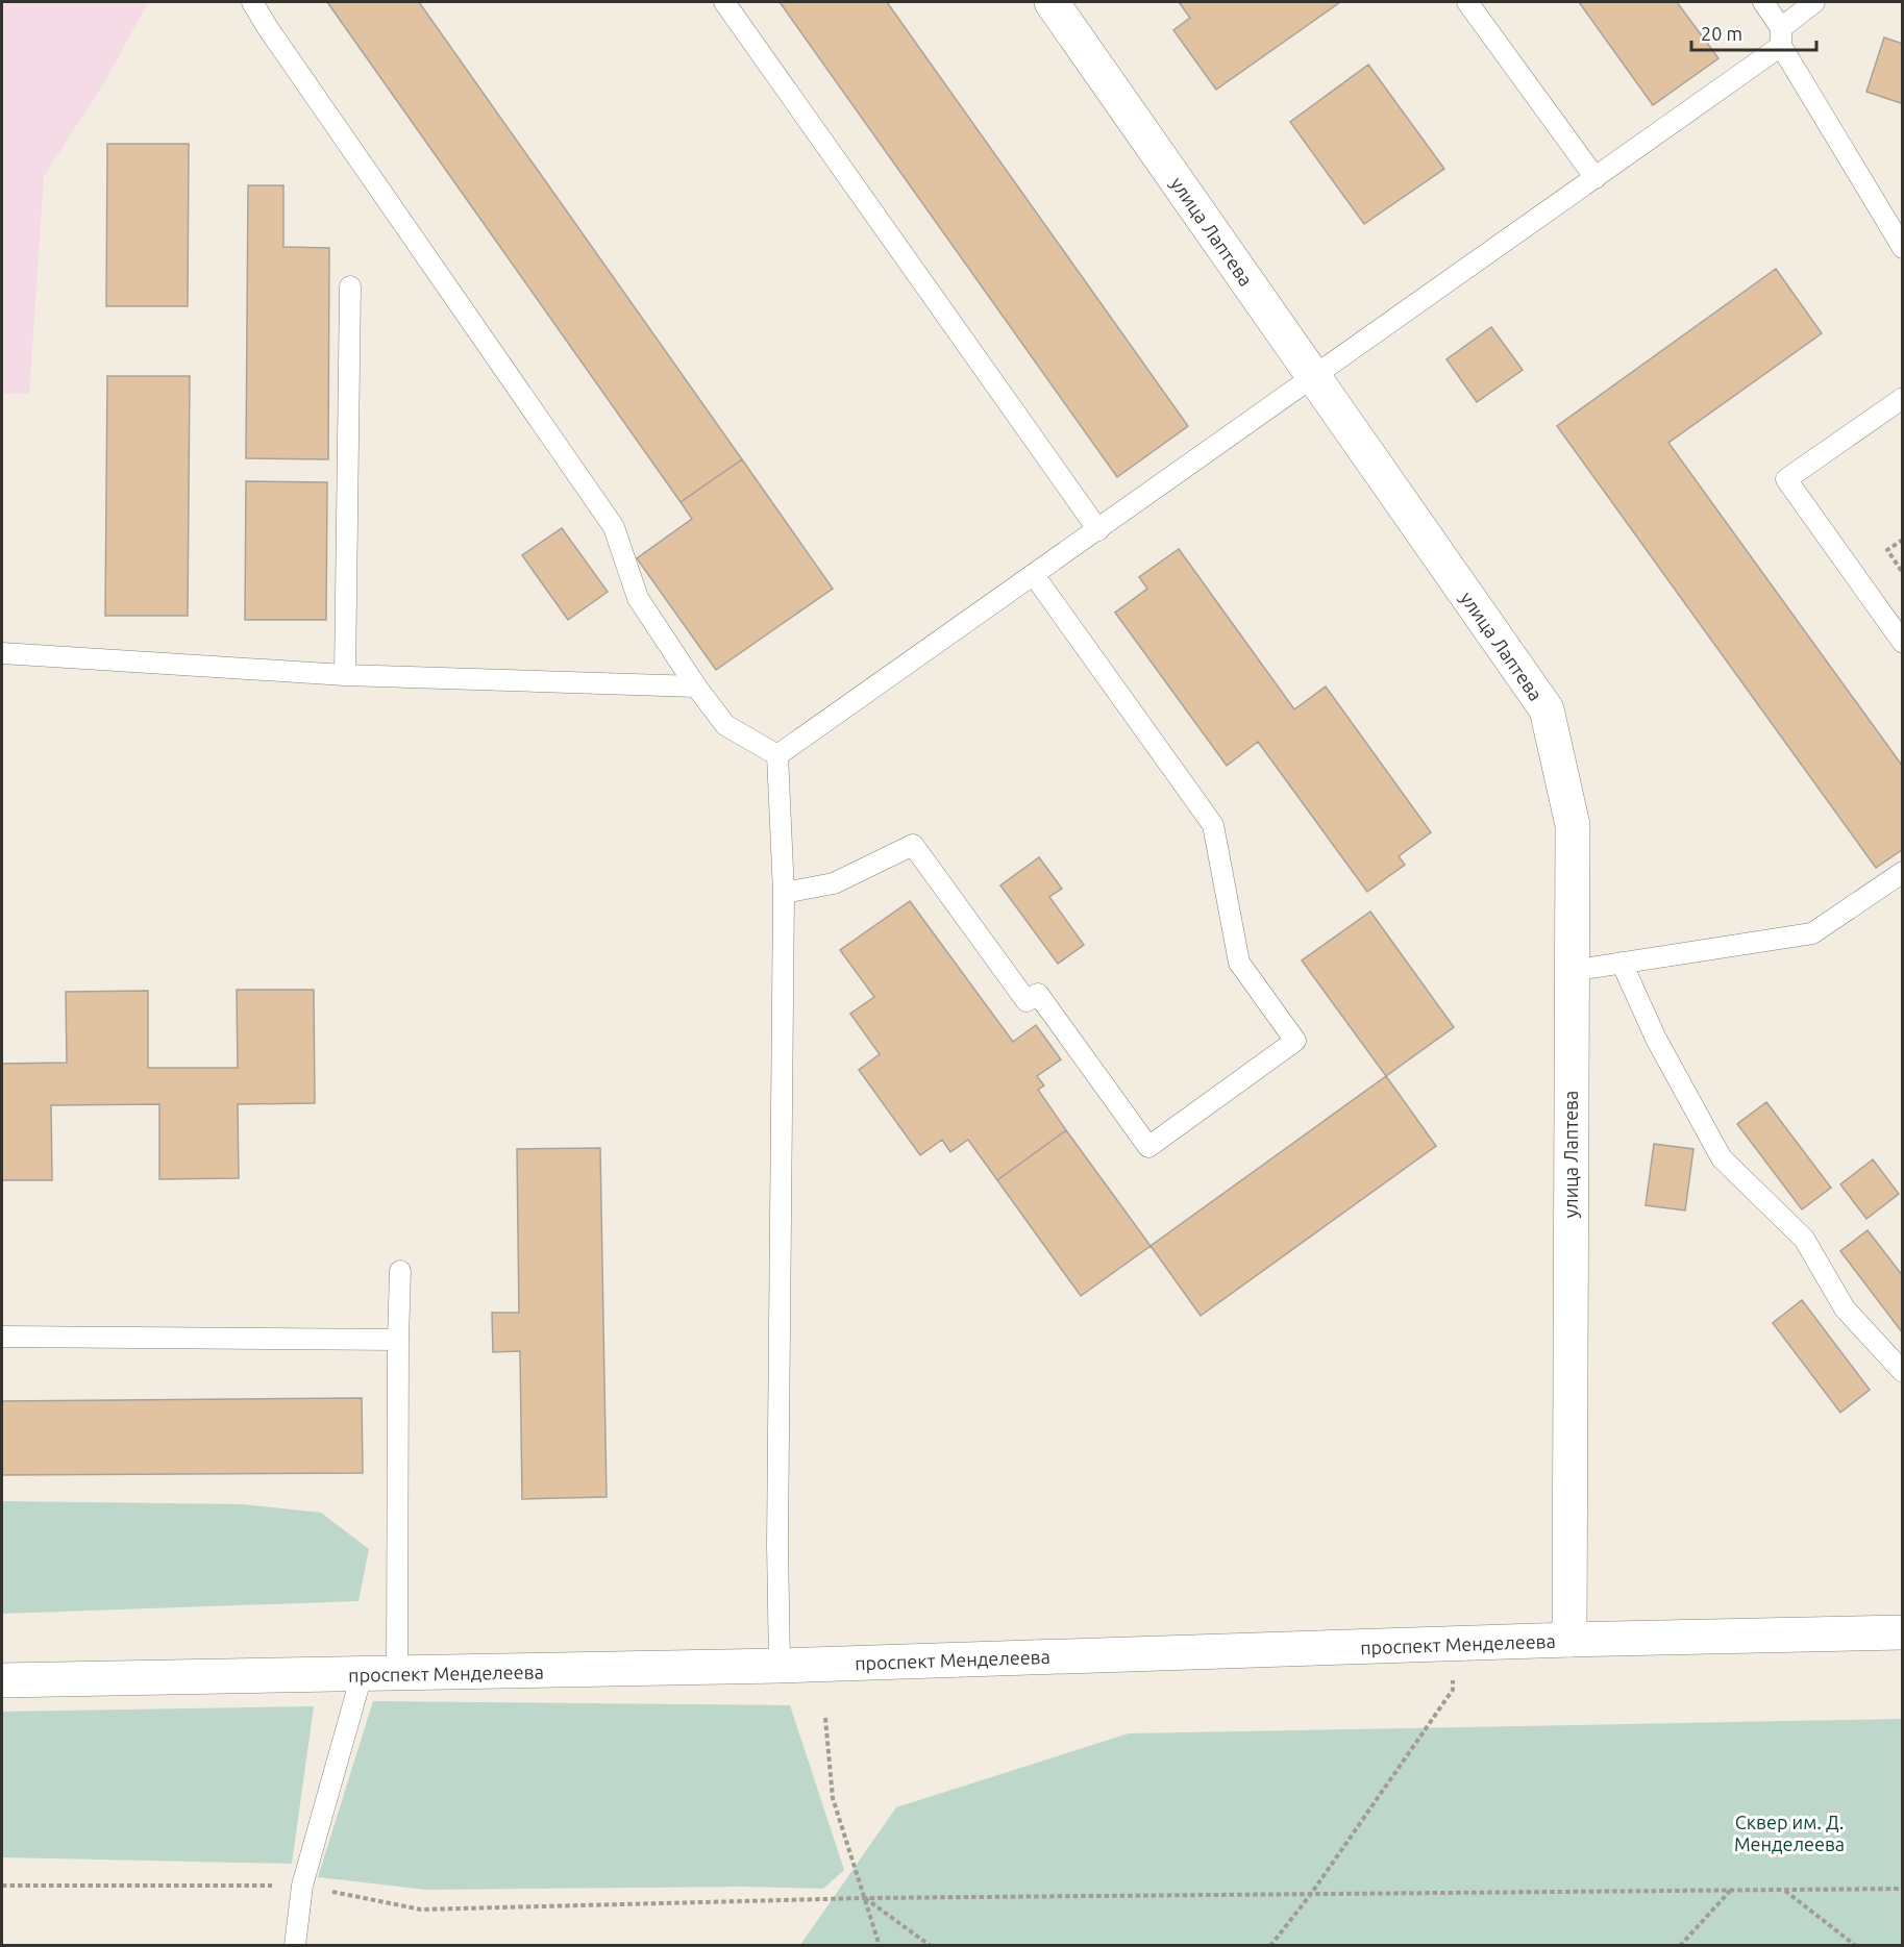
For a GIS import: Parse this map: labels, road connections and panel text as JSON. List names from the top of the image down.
{
  "streets": {
    "main road": ["улица Лаптева", "проспект Менделеева"]
  },
  "crossings": [
    ["улица Лаптева", "проспект Менделеева"]
  ],
  "parks": ["Сквер им. Д. Менделеева"],
  "scale_bar": "20 m"
}
